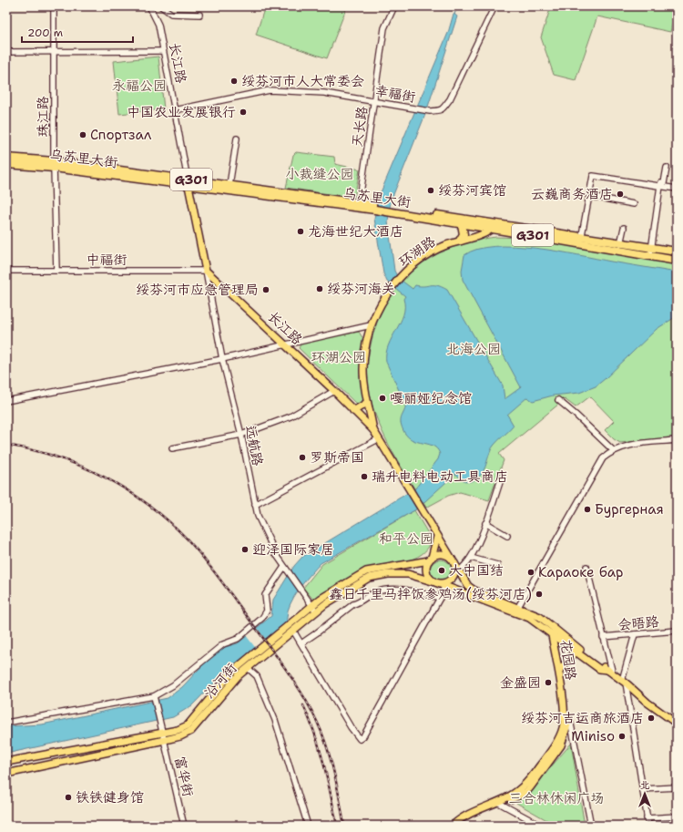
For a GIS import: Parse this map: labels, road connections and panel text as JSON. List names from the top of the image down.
{
  "streets": {
    "highway": ["乌苏里大街", "G301"],
    "main road": [
      "长江路",
      "环湖路",
      "花园路",
      "沿河街"
    ],
    "street": [
      "幸福街",
      "珠江路",
      "天长路",
      "中福街",
      "远航路",
      "会晤路",
      "富华街"
    ]
  },
  "crossings": [
    ["长江路", "幸福街"],
    ["长江路", "乌苏里大街"],
    ["长江路", "环湖路"],
    ["长江路", "中福街"],
    ["长江路", "远航路"],
    ["长江路", "花园路"],
    ["长江路", "沿河街"],
    ["幸福街", "天长路"],
    ["珠江路", "乌苏里大街"],
    ["珠江路", "中福街"],
    ["天长路", "乌苏里大街"],
    ["乌苏里大街", "环湖路"],
    ["中福街", "远航路"],
    ["远航路", "沿河街"],
    ["沿河街", "富华街"]
  ],
  "parks": [
    "永福公园",
    "小裁缝公园",
    "北海公园",
    "环湖公园",
    "和平公园",
    "三合林休闲广场"
  ],
  "places": [
    "绥芬河市人大常委会",
    "中国农业发展银行",
    "Спортзал",
    "绥芬河宾馆",
    "云巍商务酒店",
    "龙海世纪大酒店",
    "绥芬河海关",
    "绥芬河市应急管理局",
    "嘎丽娅纪念馆",
    "罗斯帝国",
    "瑞升电料电动工具商店",
    "Бургерная",
    "迎泽国际家居",
    "大中国结",
    "Караоке бар",
    "鑫日千里马拌饭参鸡汤(绥芬河店)",
    "金盛园",
    "绥芬河吉运商旅酒店",
    "Miniso",
    "铁铁健身馆"
  ],
  "scale_bar": "200 m",
  "north": "top"
}
